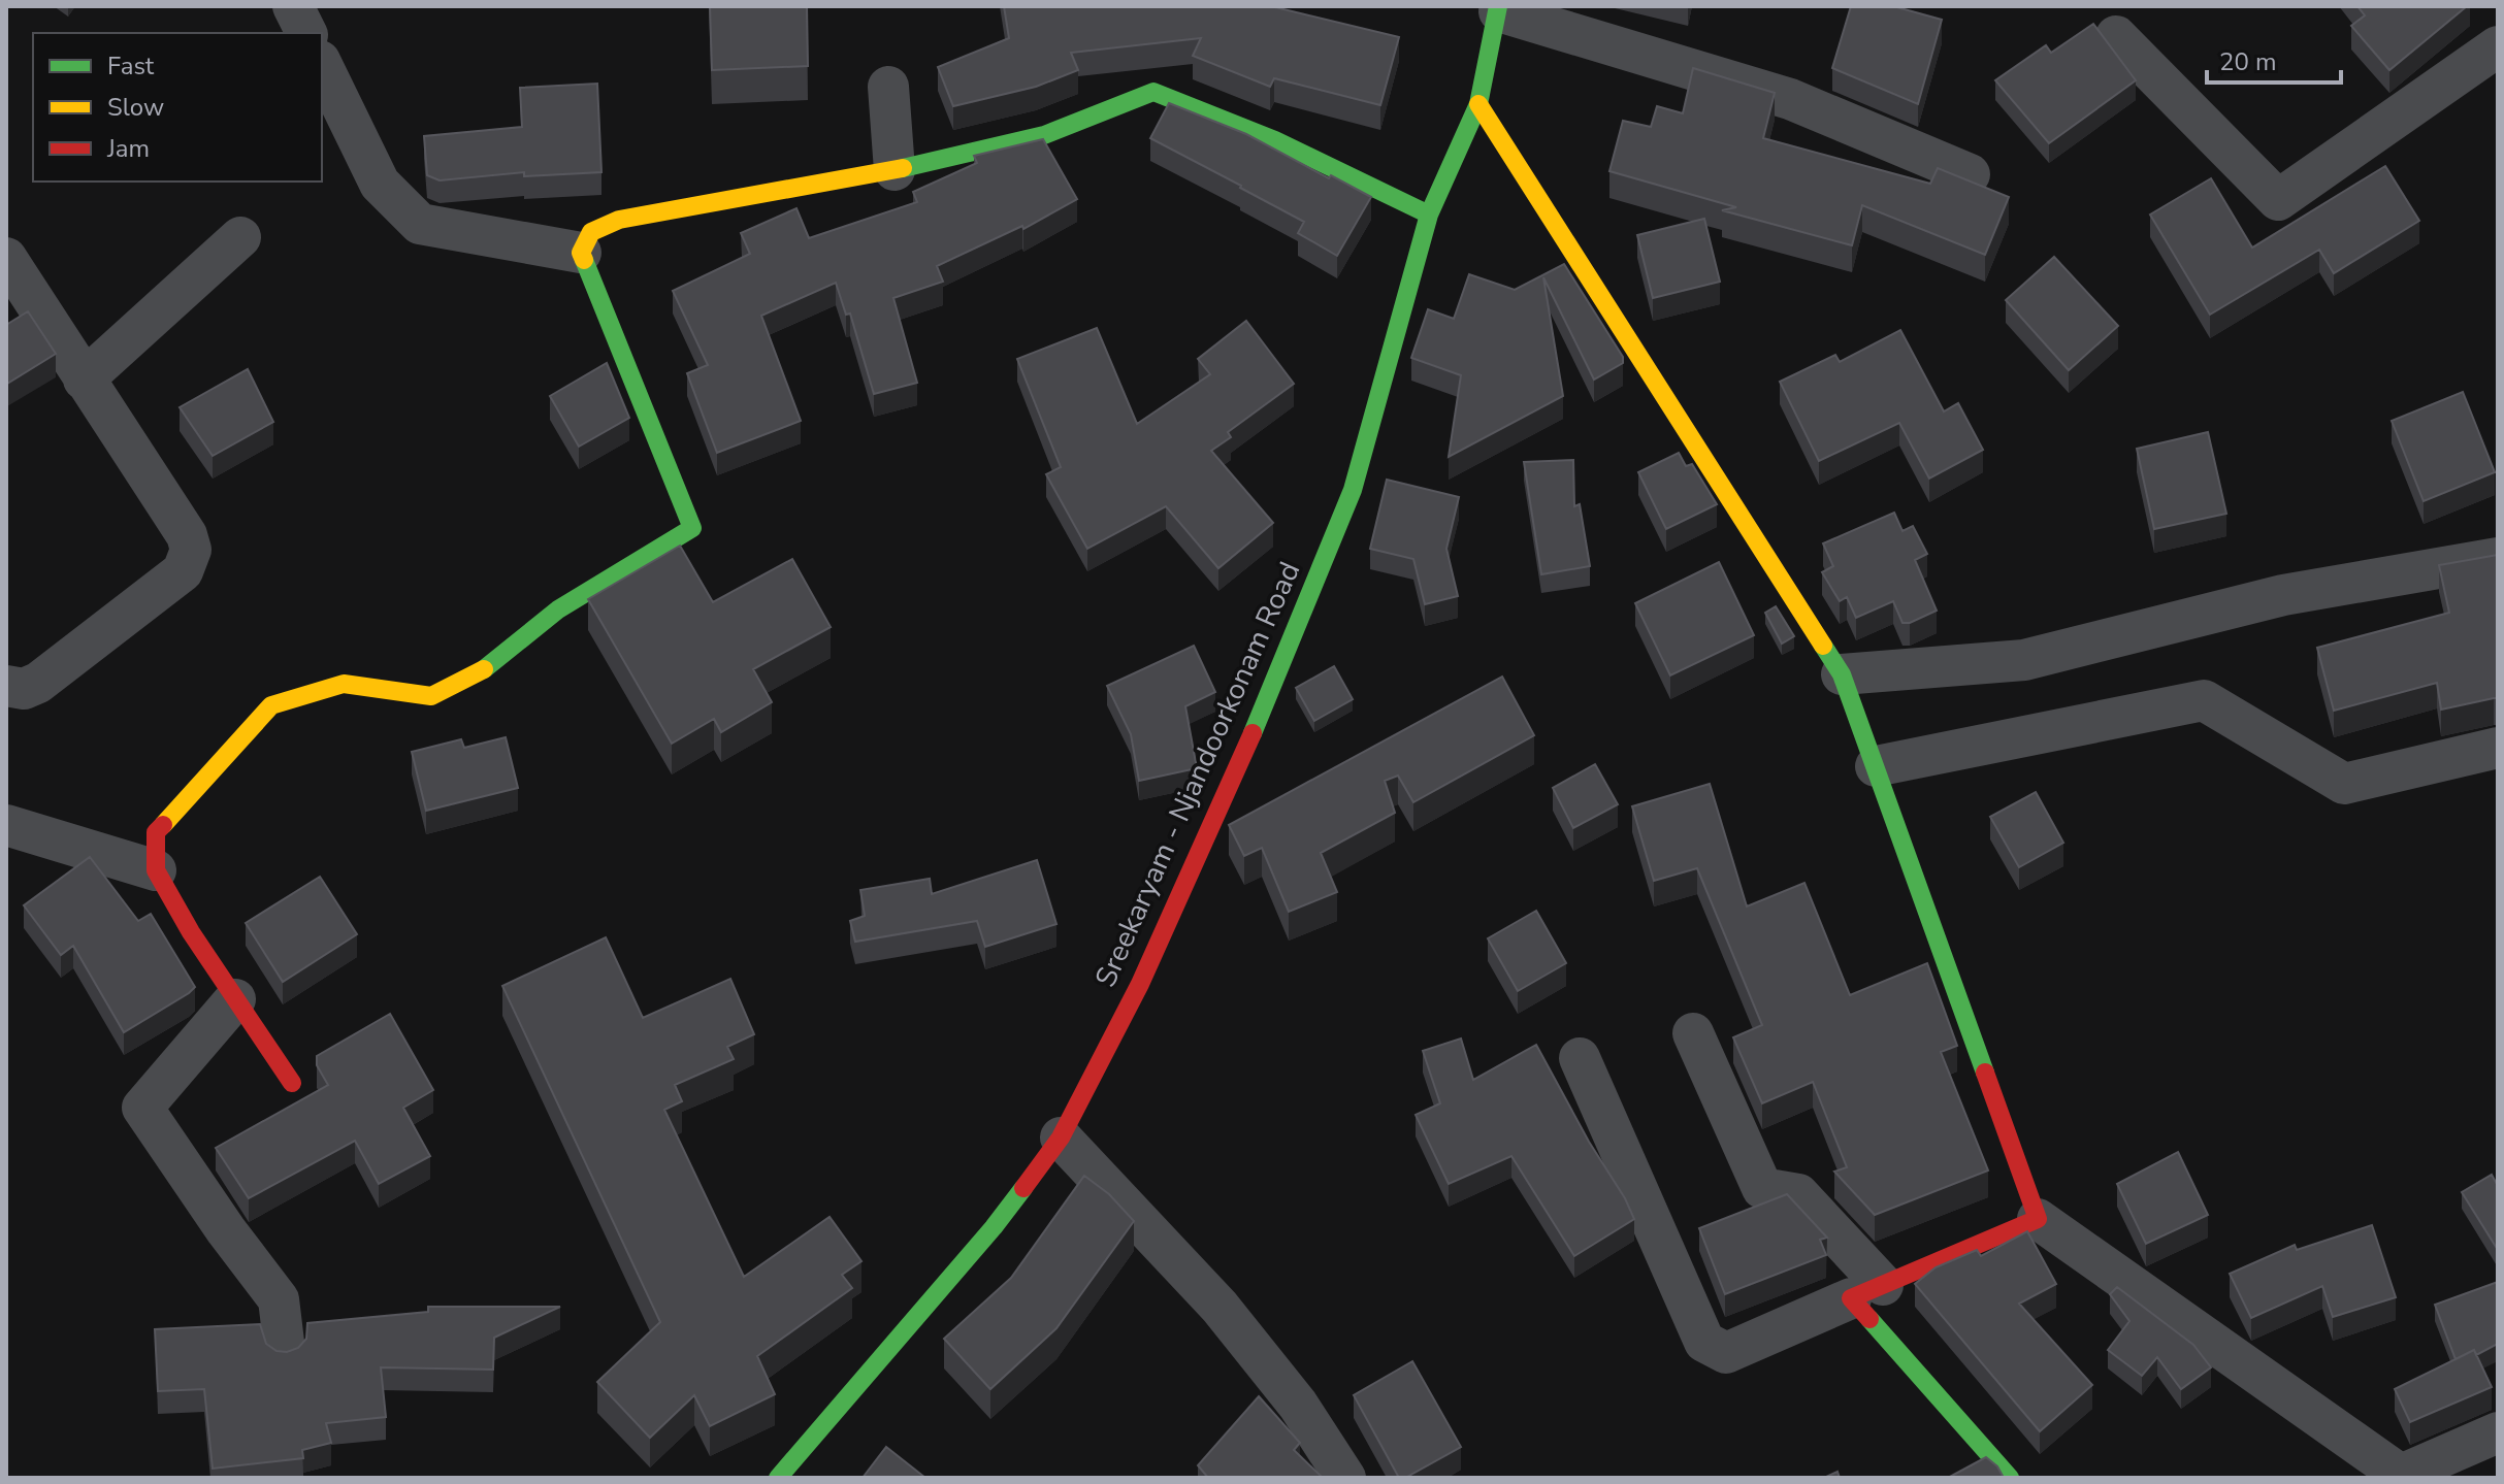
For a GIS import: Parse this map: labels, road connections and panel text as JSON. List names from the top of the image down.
{
  "streets": {
    "street": ["Sreekaryam - Njandoorkonam Road"]
  },
  "legend": ["Fast", "Slow", "Jam"],
  "scale_bar": "20 m"
}
